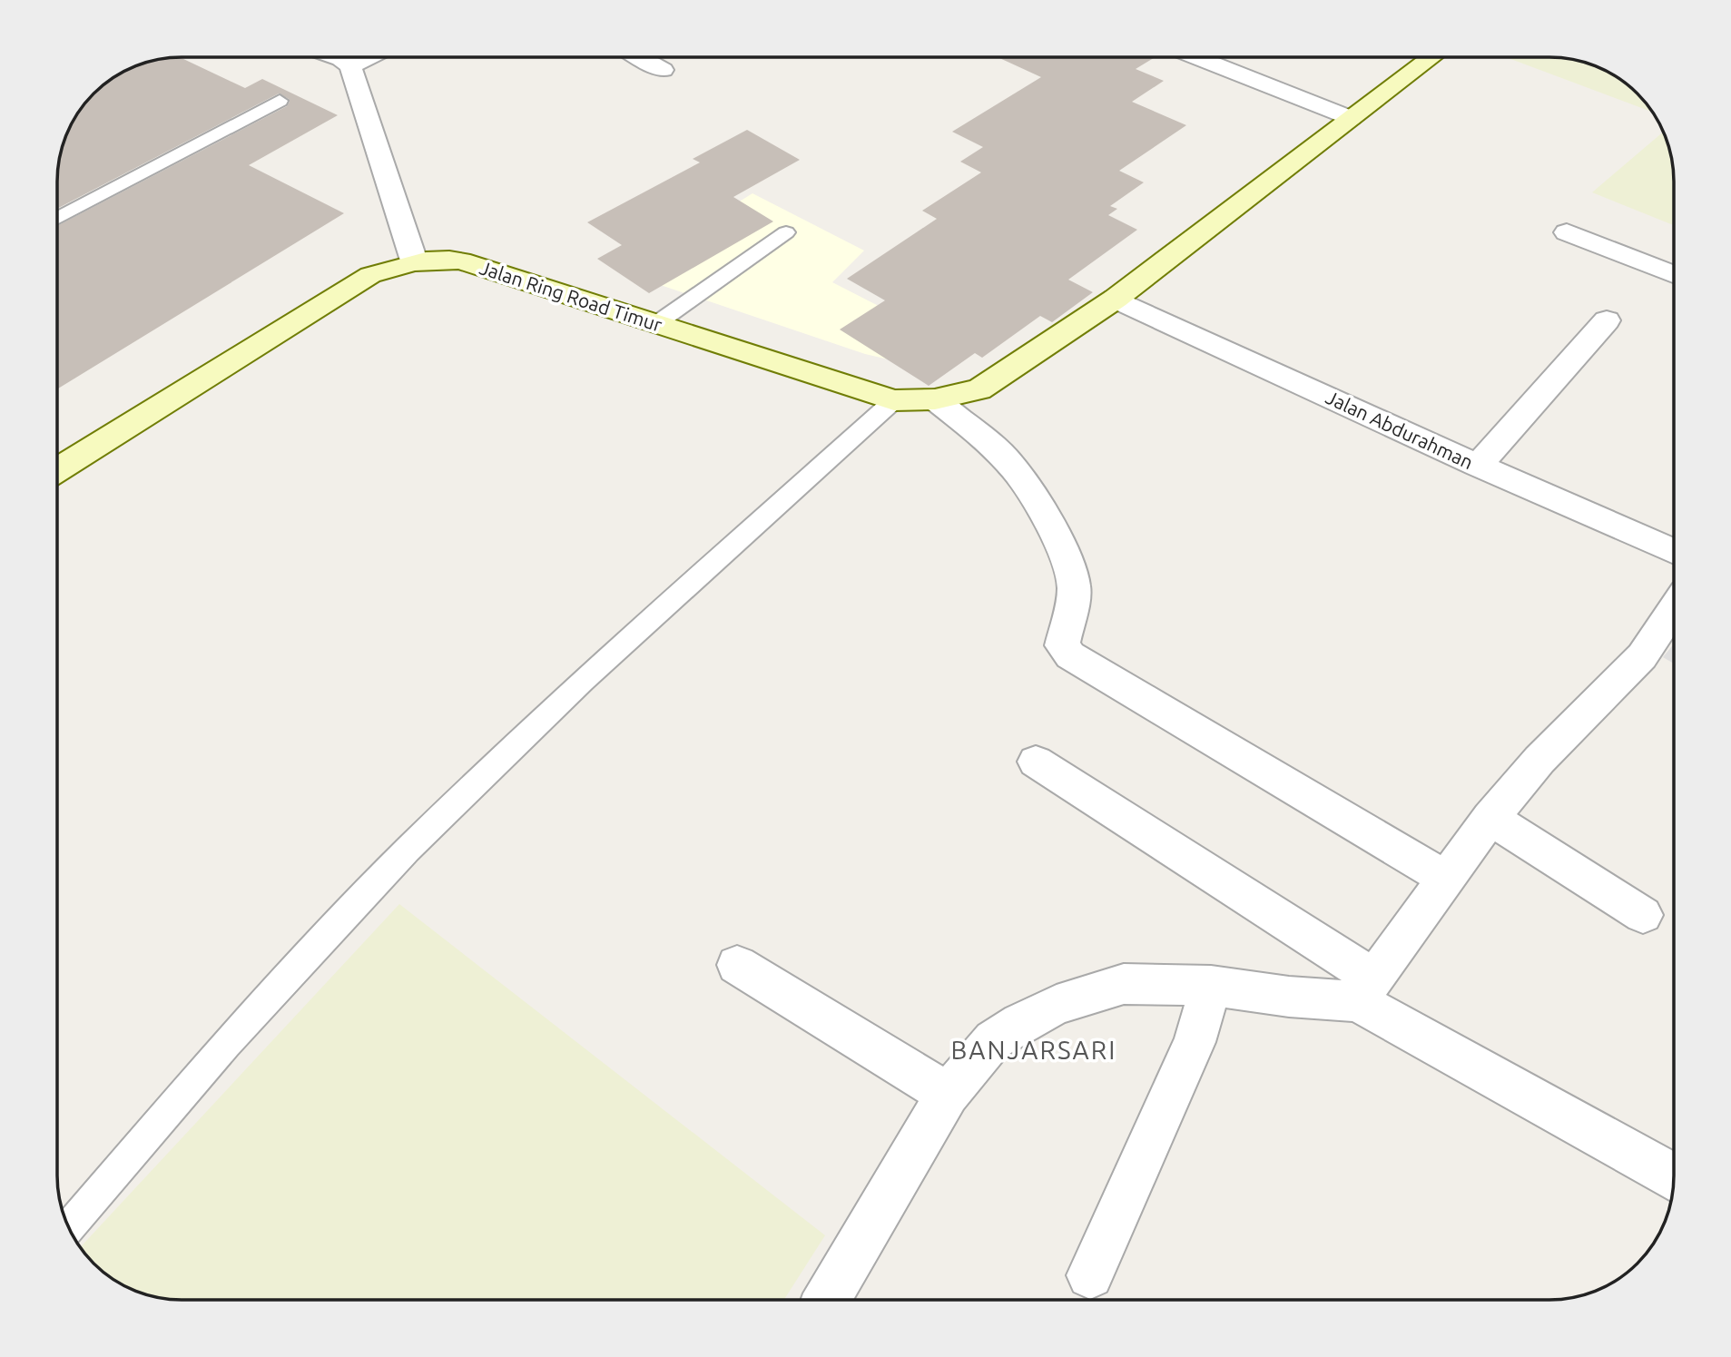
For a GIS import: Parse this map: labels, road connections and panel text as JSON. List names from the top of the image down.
{
  "streets": {
    "street": ["Jalan Ring Road Timur", "Jalan Abdurahman"]
  },
  "crossings": [
    ["Jalan Ring Road Timur", "Jalan Abdurahman"]
  ],
  "districts": ["BANJARSARI"]
}
